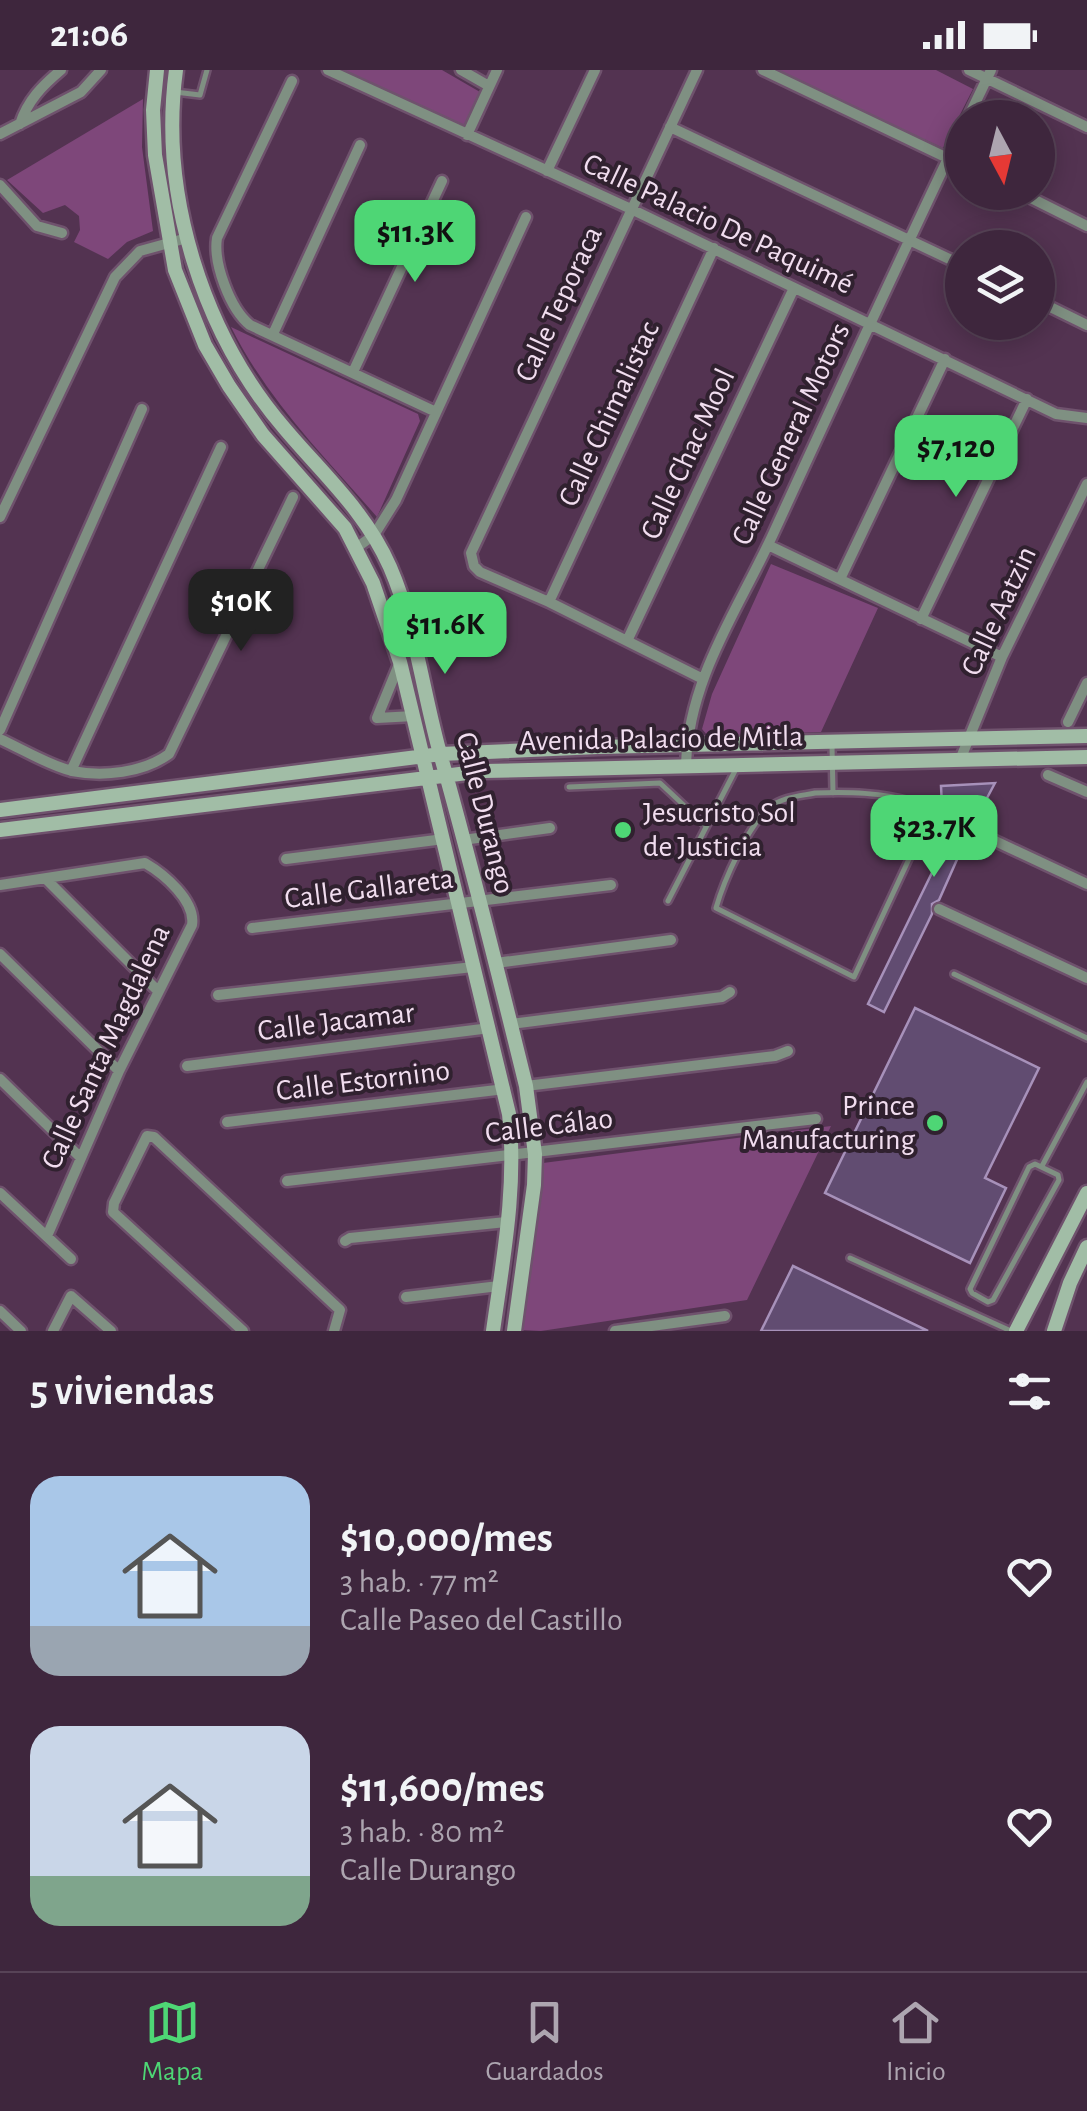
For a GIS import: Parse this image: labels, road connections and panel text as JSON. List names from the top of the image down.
{
  "streets": {
    "main road": ["Avenida Palacio de Mitla", "Calle Durango"],
    "street": [
      "Calle Palacio De Paquimé",
      "Calle Teporaca",
      "Calle Chimalistac",
      "Calle General Motors",
      "Calle Chac Mool",
      "Calle Aatzin",
      "Calle Gallareta",
      "Calle Jacamar",
      "Calle Santa Magdalena",
      "Calle Estornino",
      "Calle Cálao"
    ]
  },
  "crossings": [
    ["Calle Palacio De Paquimé", "Calle Teporaca"],
    ["Calle Palacio De Paquimé", "Calle Chimalistac"],
    ["Calle Palacio De Paquimé", "Calle General Motors"],
    ["Calle Palacio De Paquimé", "Calle Chac Mool"],
    ["Calle Teporaca", "Calle Chimalistac"],
    ["Calle General Motors", "Avenida Palacio de Mitla"],
    ["Calle Aatzin", "Avenida Palacio de Mitla"],
    ["Avenida Palacio de Mitla", "Calle Durango"],
    ["Calle Durango", "Calle Gallareta"],
    ["Calle Durango", "Calle Jacamar"],
    ["Calle Durango", "Calle Estornino"],
    ["Calle Durango", "Calle Cálao"]
  ],
  "places": ["Jesucristo Sol de Justicia", "Prince Manufacturing"],
  "north": "bottom",
  "page": {
    "status": "21:06",
    "price": [
      "$11.3K",
      "$7,120",
      "$10K",
      "$11.6K",
      "$23.7K"
    ],
    "heading": "5 viviendas",
    "list": [
      {
        "name": "$10,000/mes",
        "note": "3 hab. · 77 m² · Calle Paseo del Castillo"
      },
      {
        "name": "$11,600/mes",
        "note": "3 hab. · 80 m² · Calle Durango"
      }
    ],
    "tabs": ["Mapa", "Guardados", "Inicio"]
  }
}
